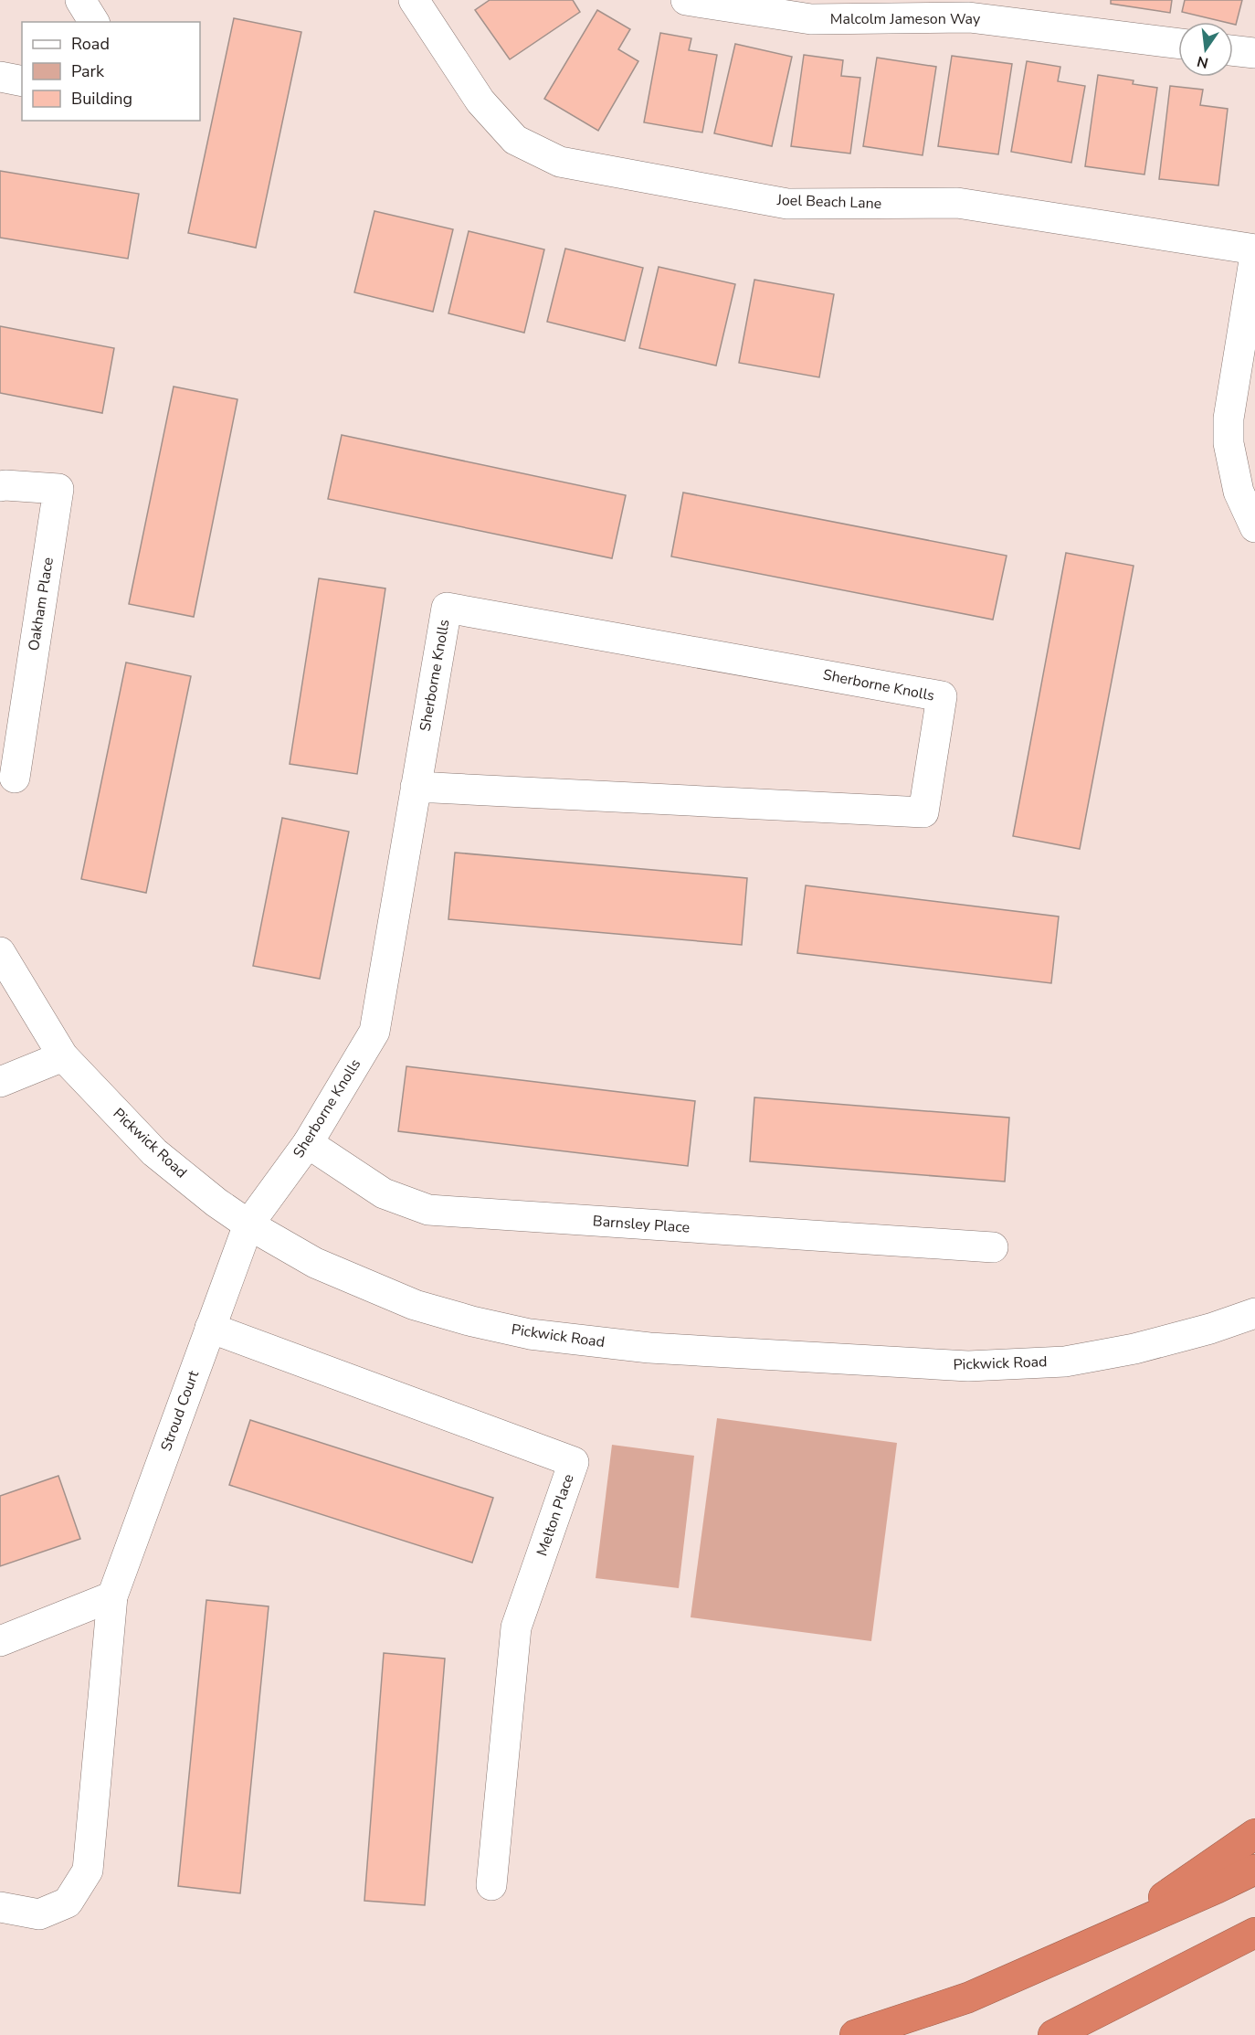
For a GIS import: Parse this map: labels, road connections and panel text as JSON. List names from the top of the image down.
{
  "streets": {
    "street": [
      "Malcolm Jameson Way",
      "Joel Beach Lane",
      "Oakham Place",
      "Sherborne Knolls",
      "Pickwick Road",
      "Barnsley Place",
      "Stroud Court",
      "Melton Place"
    ]
  },
  "crossings": [
    ["Sherborne Knolls", "Pickwick Road"],
    ["Sherborne Knolls", "Barnsley Place"],
    ["Sherborne Knolls", "Stroud Court"],
    ["Pickwick Road", "Stroud Court"],
    ["Stroud Court", "Melton Place"]
  ],
  "legend": ["Road", "Park", "Building"],
  "north": "bottom"
}
